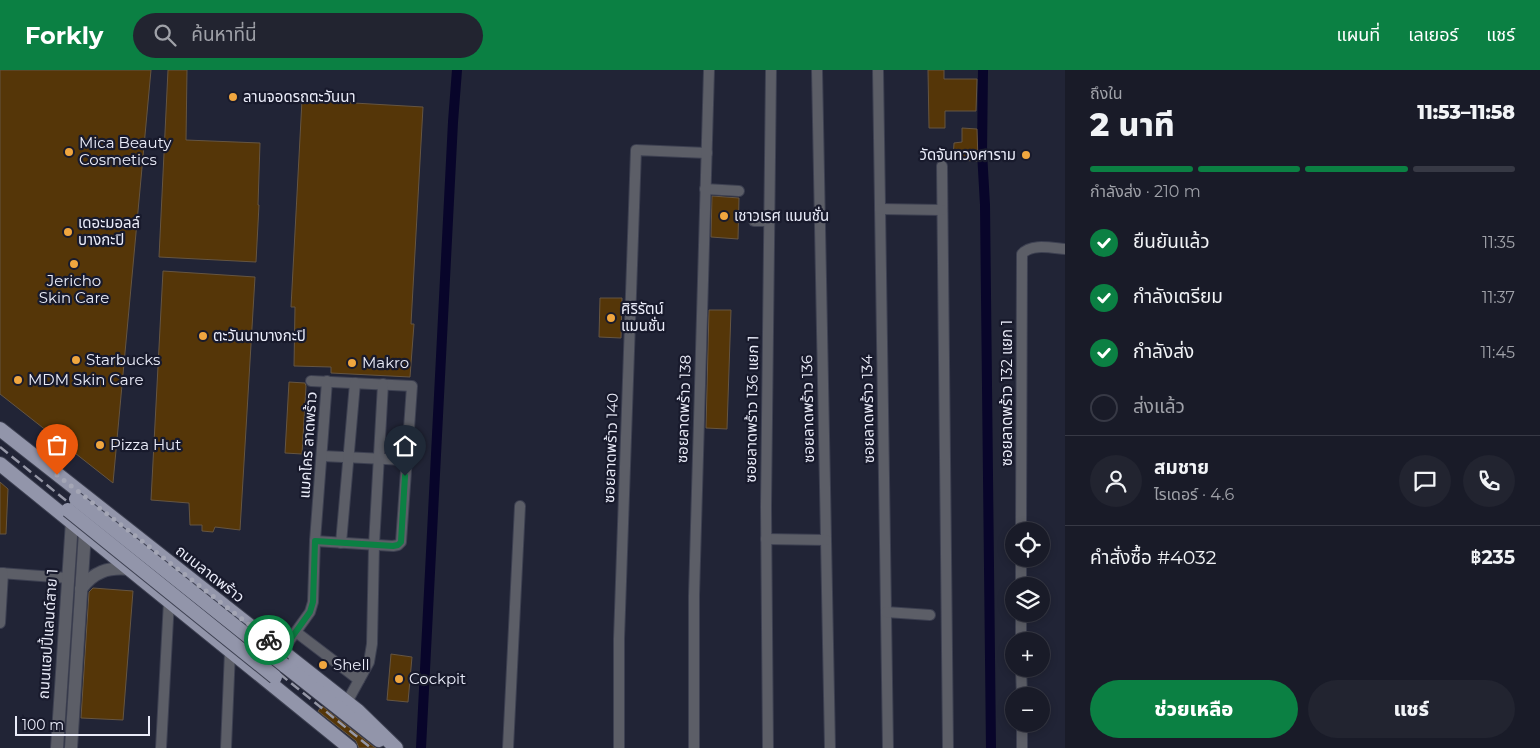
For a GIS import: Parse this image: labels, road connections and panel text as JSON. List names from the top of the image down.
{
  "streets": {
    "main road": ["ถนนลาดพร้าว"],
    "street": [
      "ซอยลาดพร้าว 132 แยก 1",
      "ซอยลาดพร้าว 138",
      "ซอยลาดพร้าว 136 แยก 1",
      "ซอยลาดพร้าว 136",
      "ซอยลาดพร้าว 134",
      "แมคโคร ลาดพร้าว",
      "ซอยลาดพร้าว 140",
      "ถนนแฮปปี้แลนด์สาย 1"
    ]
  },
  "crossings": [
    ["ซอยลาดพร้าว 138", "ซอยลาดพร้าว 140"],
    ["แมคโคร ลาดพร้าว", "ถนนลาดพร้าว"]
  ],
  "places": [
    "ลานจอดรถตะวันนา",
    "Mica Beauty Cosmetics",
    "วัดจันทวงศาราม",
    "เชาวเรศ แมนชั่น",
    "เดอะมอลล์ บางกะปิ",
    "Jericho Skin Care",
    "ศิริรัตน์ แมนชั่น",
    "ตะวันนาบางกะปิ",
    "Starbucks",
    "Makro",
    "MDM Skin Care",
    "Pizza Hut",
    "Shell",
    "Cockpit"
  ],
  "scale_bar": "100 m",
  "page": {
    "header": "Forkly",
    "search": "ค้นหาที่นี่",
    "nav": ["แผนที่", "เลเยอร์", "แชร์"],
    "heading": ["2 นาที", "ถึงใน", "11:53–11:58"],
    "panel": [
      "สมชาย",
      "ไรเดอร์ · 4.6",
      "คำสั่งซื้อ #4032",
      "฿235"
    ],
    "bar": "กำลังส่ง · 210 m",
    "list": [
      ["ยืนยันแล้ว", "11:35"],
      ["กำลังเตรียม", "11:37"],
      ["กำลังส่ง", "11:45"],
      "ส่งแล้ว"
    ],
    "map_buttons": ["+", "−"],
    "buttons": ["ช่วยเหลือ", "แชร์"],
    "scale": "100 m"
  }
}
